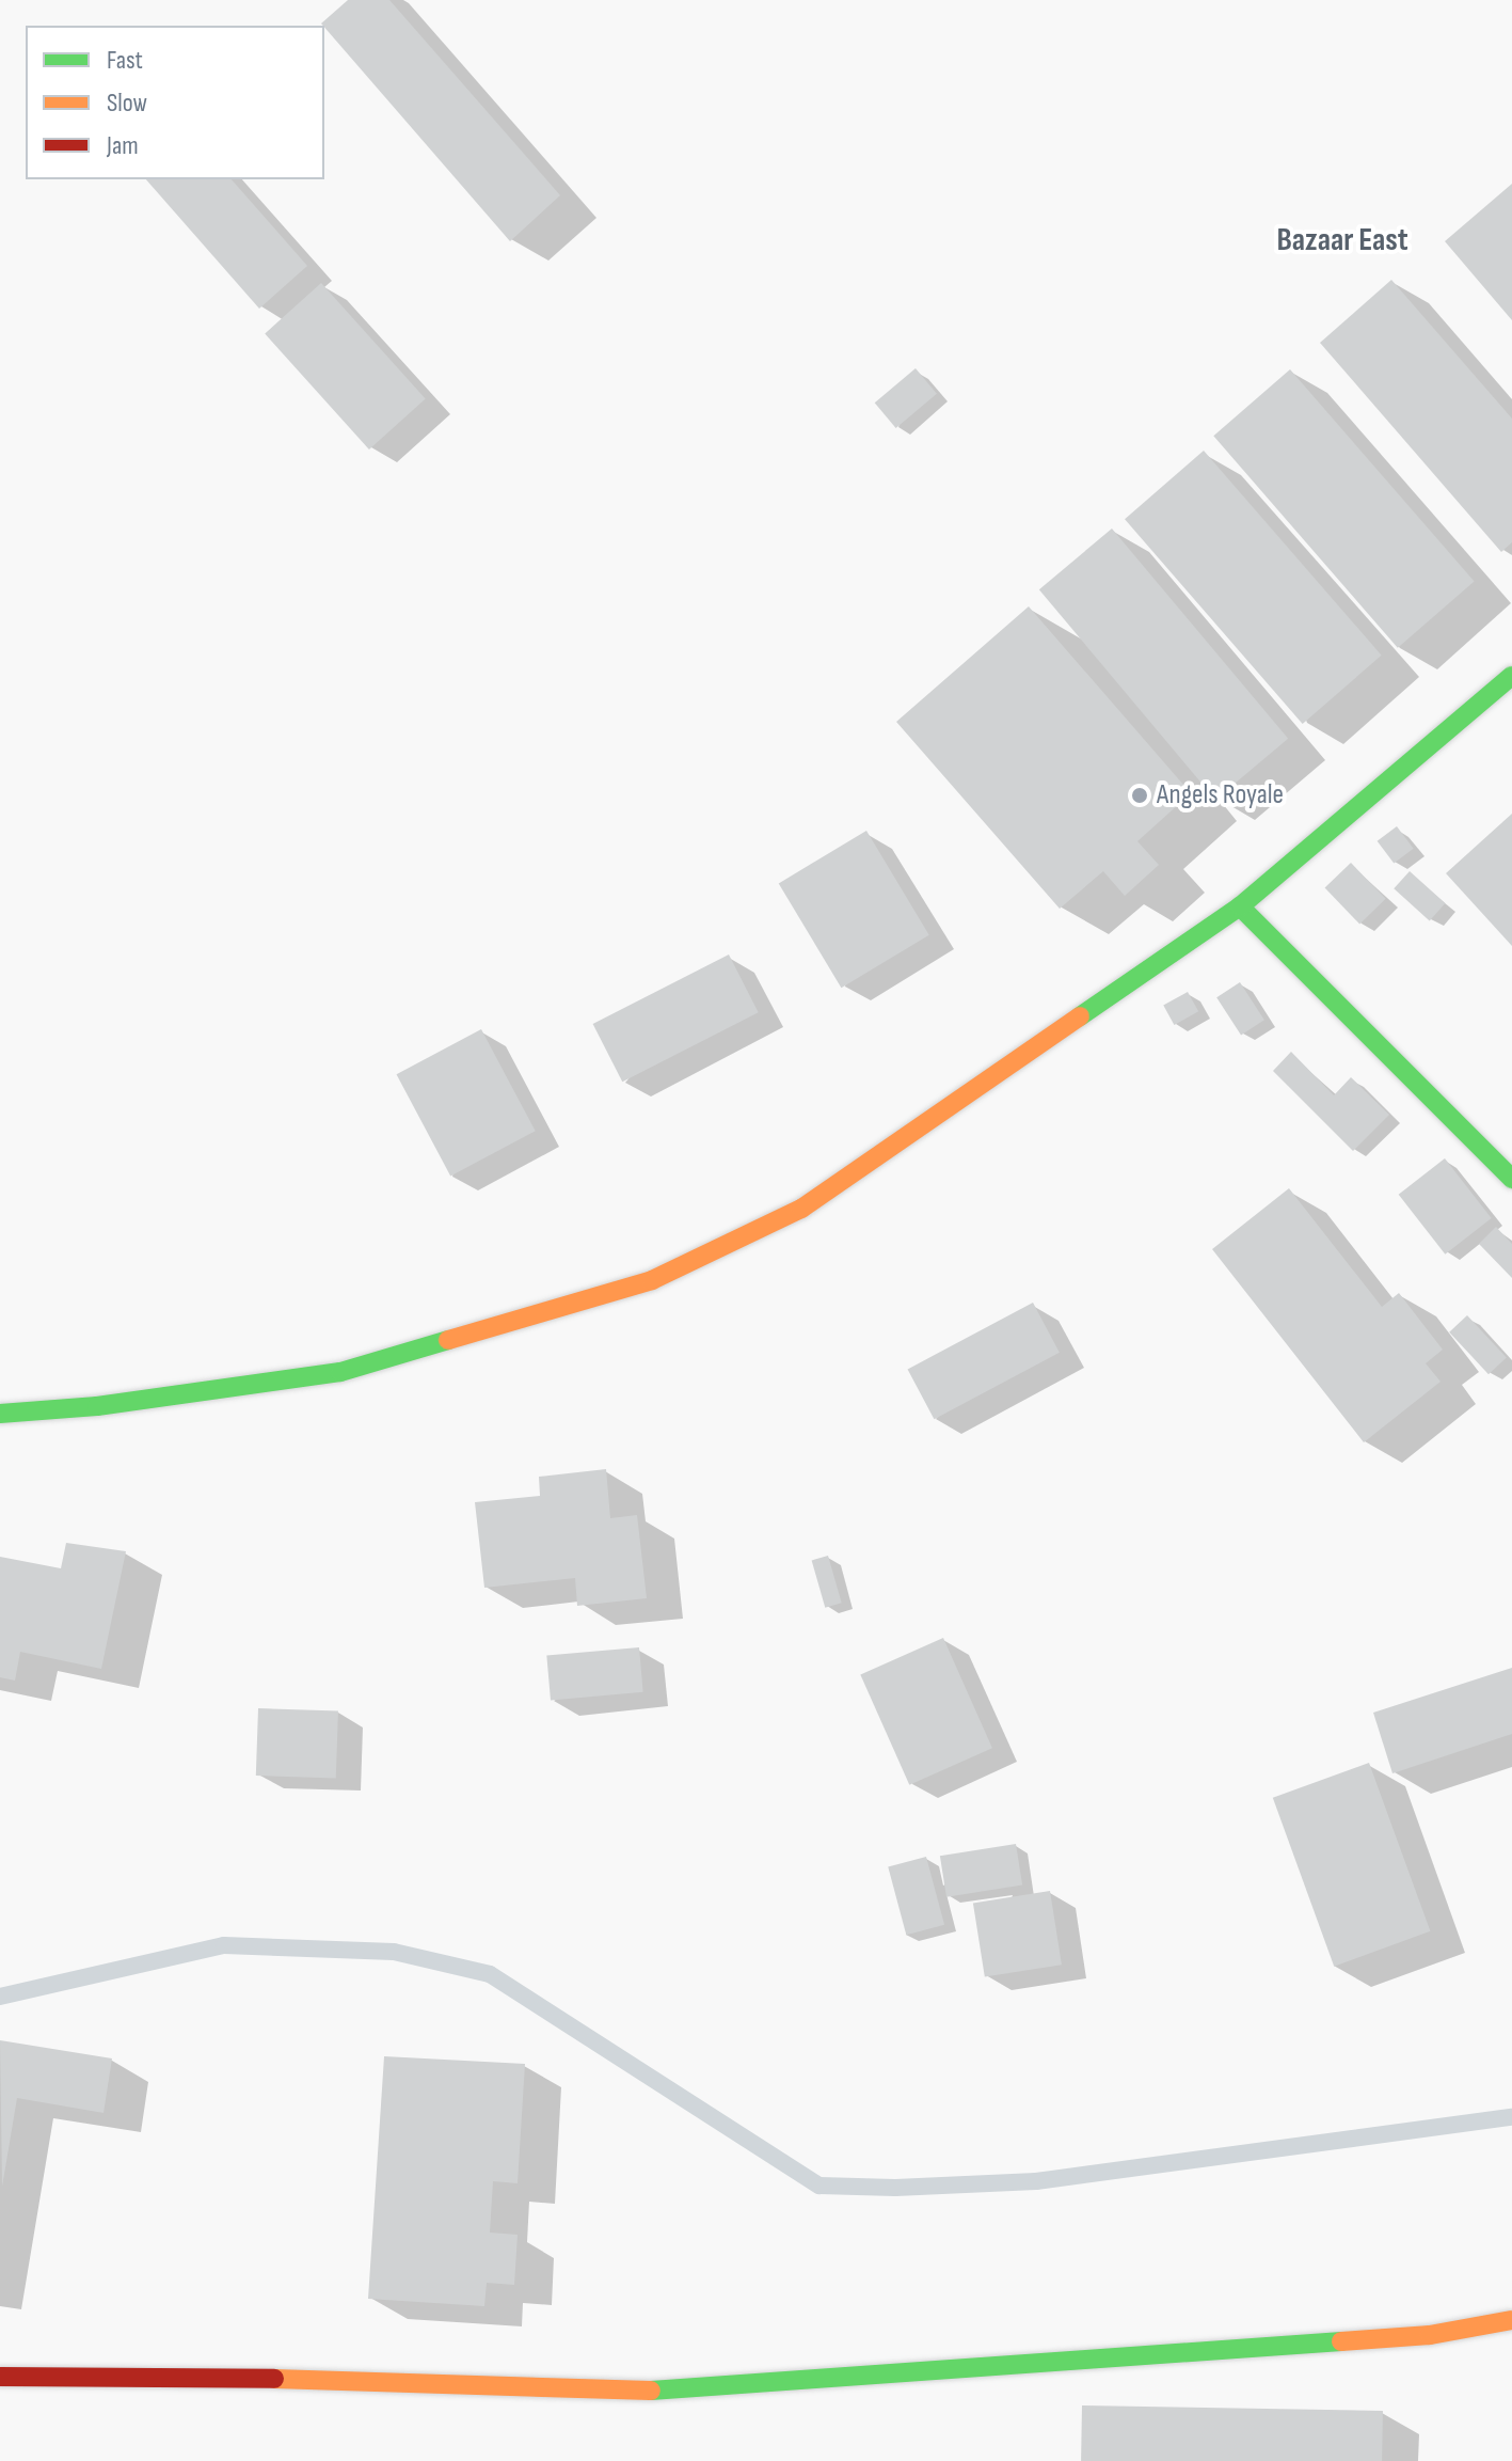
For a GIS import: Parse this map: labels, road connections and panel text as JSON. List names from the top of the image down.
{
  "districts": ["Bazaar East"],
  "places": ["Angels Royale"],
  "legend": ["Fast", "Slow", "Jam"]
}
